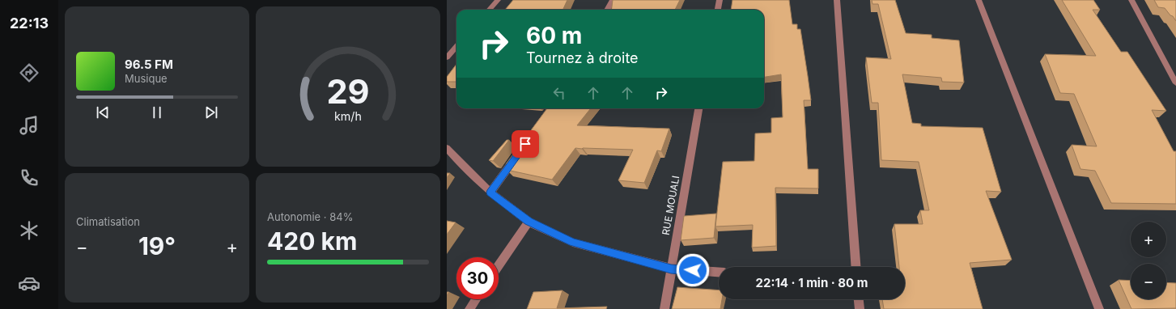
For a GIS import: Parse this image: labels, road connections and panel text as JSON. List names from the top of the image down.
{
  "streets": {
    "street": ["RUE MOUALI"]
  },
  "page": {
    "tabs": "22:13",
    "turn": ["60 m", "Tournez à droite"],
    "song": ["96.5 FM", "Musique"],
    "tile": [
      "Climatisation",
      ["Autonomie · 84%", "420 km"]
    ],
    "map_buttons": ["+", "−"],
    "heat": ["−", "19°", "+"],
    "limit": "30",
    "trip": "22:14 · 1 min · 80 m",
    "gauge": ["29", "km/h"]
  }
}
